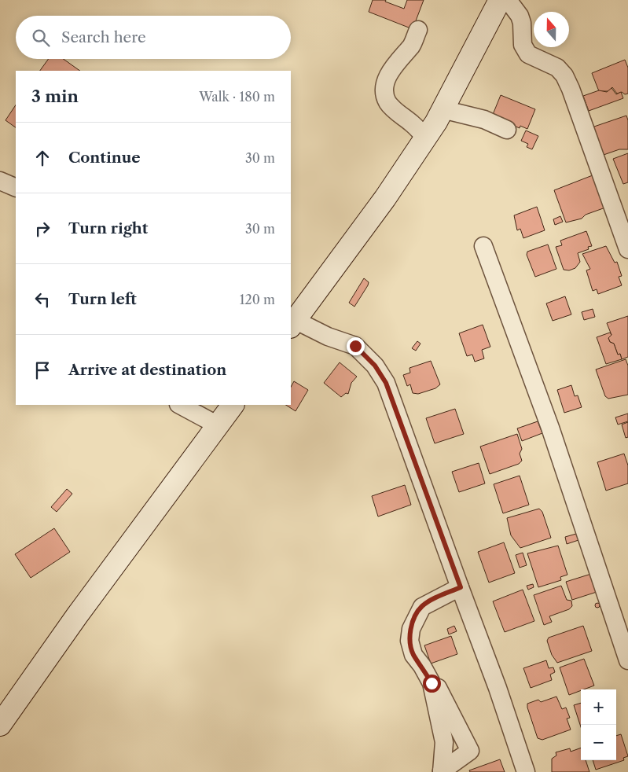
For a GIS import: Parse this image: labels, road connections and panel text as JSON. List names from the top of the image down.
{
  "north": "top",
  "page": {
    "search": "Search here",
    "heading": ["3 min", "Walk · 180 m"],
    "list": [
      ["Continue", "30 m"],
      ["Turn right", "30 m"],
      ["Turn left", "120 m"],
      "Arrive at destination"
    ],
    "map_buttons": ["+", "−"]
  }
}
